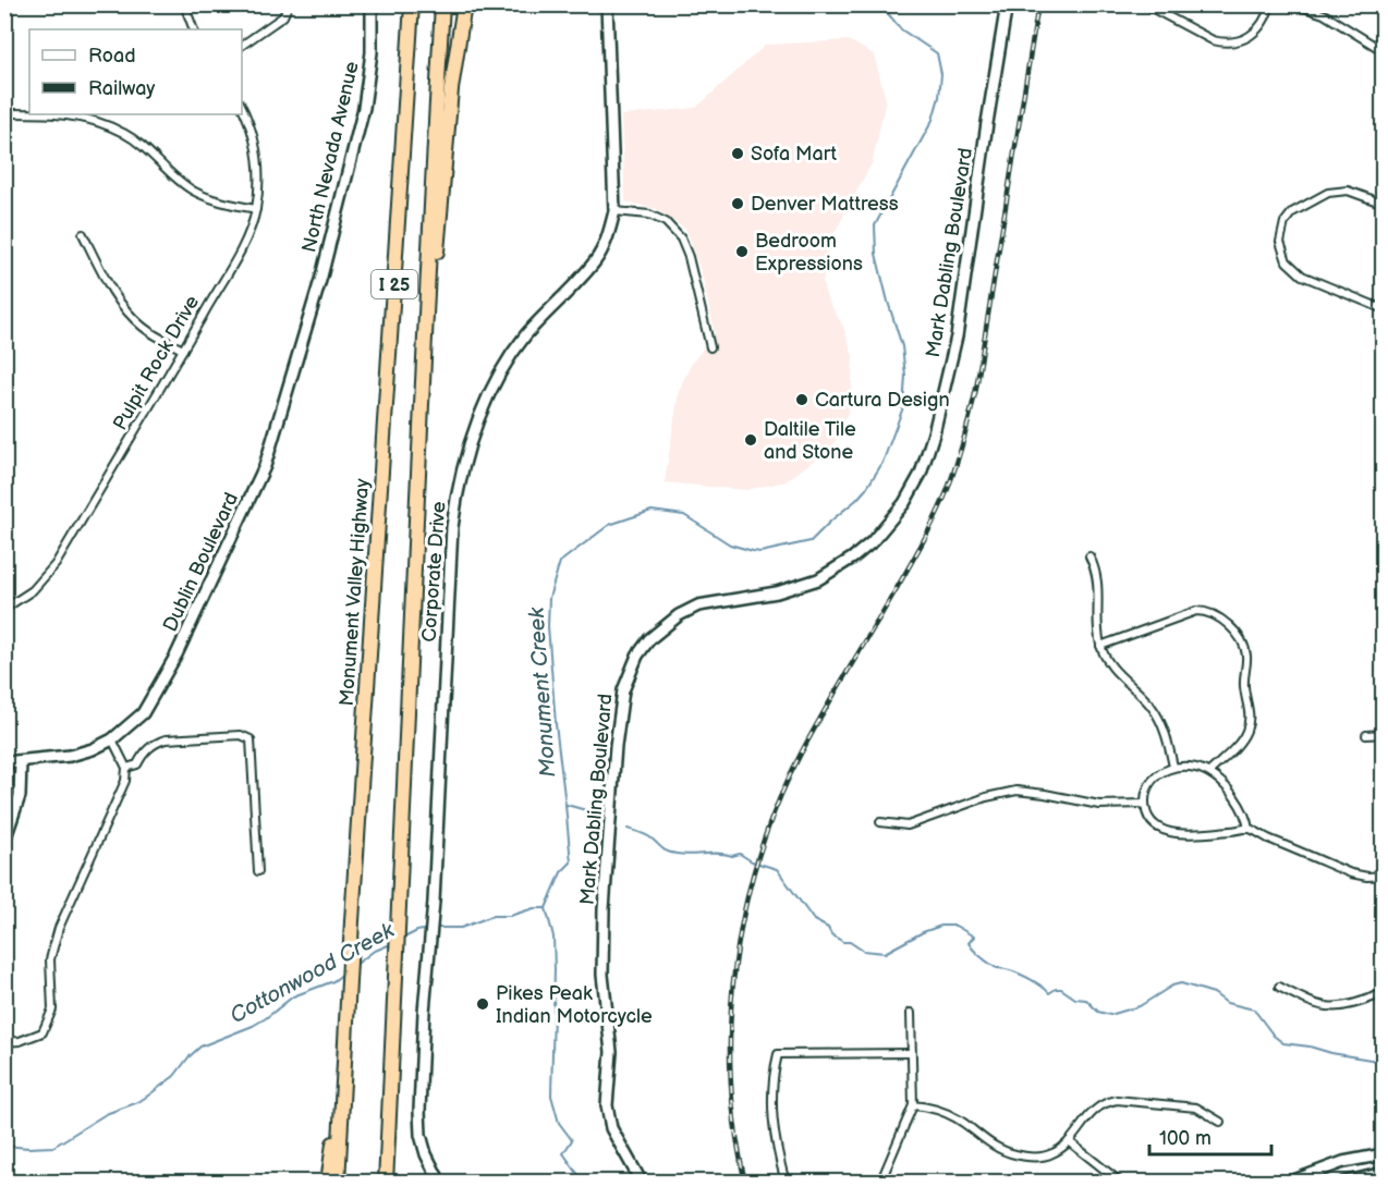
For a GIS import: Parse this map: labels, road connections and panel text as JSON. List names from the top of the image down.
{
  "streets": {
    "highway": ["I 25", "Monument Valley Highway"],
    "street": [
      "North Nevada Avenue",
      "Mark Dabling Boulevard",
      "Pulpit Rock Drive",
      "Dublin Boulevard",
      "Corporate Drive"
    ]
  },
  "crossings": [
    ["North Nevada Avenue", "Dublin Boulevard"]
  ],
  "water": ["Monument Creek", "Cottonwood Creek"],
  "places": [
    "Sofa Mart",
    "Denver Mattress",
    "Bedroom Expressions",
    "Cartura Design",
    "Daltile Tile and Stone",
    "Pikes Peak Indian Motorcycle"
  ],
  "legend": ["Road", "Railway"],
  "scale_bar": "100 m"
}
